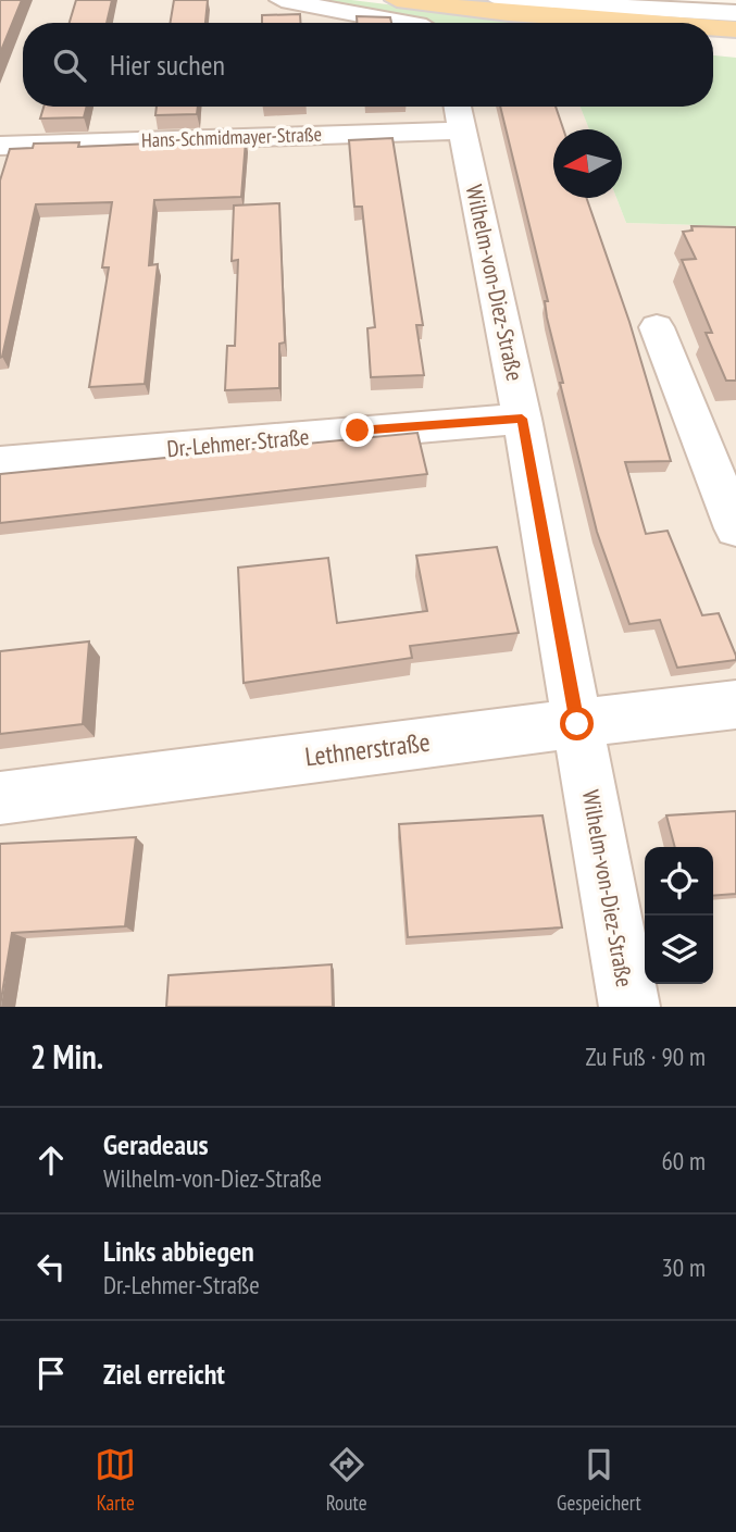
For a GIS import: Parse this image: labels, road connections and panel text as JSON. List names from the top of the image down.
{
  "streets": {
    "street": [
      "Hans-Schmidmayer-Straße",
      "Wilhelm-von-Diez-Straße",
      "Dr.-Lehmer-Straße",
      "Lethnerstraße"
    ]
  },
  "crossings": [
    ["Hans-Schmidmayer-Straße", "Wilhelm-von-Diez-Straße"],
    ["Wilhelm-von-Diez-Straße", "Dr.-Lehmer-Straße"],
    ["Wilhelm-von-Diez-Straße", "Lethnerstraße"]
  ],
  "north": "left",
  "page": {
    "search": "Hier suchen",
    "heading": ["2 Min.", "Zu Fuß · 90 m"],
    "list": [
      ["Geradeaus", "Wilhelm-von-Diez-Straße", "60 m"],
      ["Links abbiegen", "Dr.-Lehmer-Straße", "30 m"],
      "Ziel erreicht"
    ],
    "nav": ["Karte", "Route", "Gespeichert"]
  }
}
